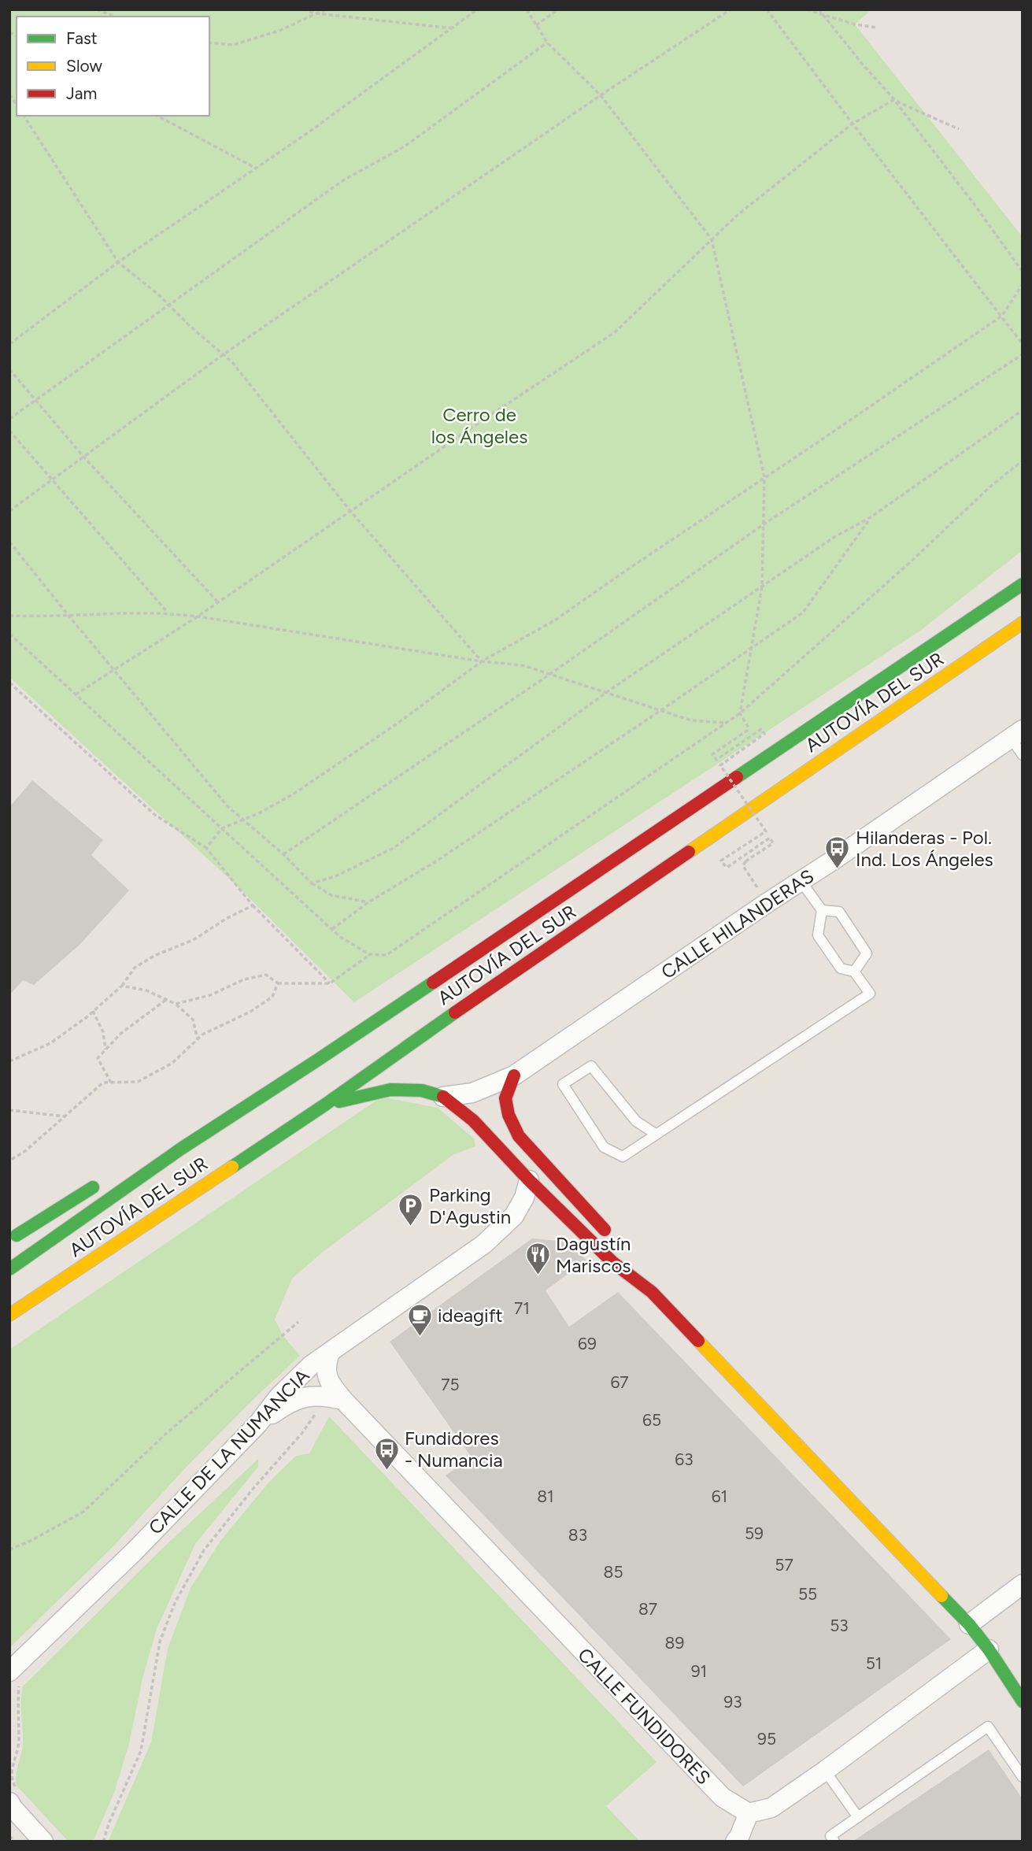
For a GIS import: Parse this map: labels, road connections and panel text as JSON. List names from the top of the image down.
{
  "streets": {
    "main road": ["AUTOVÍA DEL SUR"],
    "street": ["CALLE HILANDERAS", "CALLE DE LA NUMANCIA", "CALLE FUNDIDORES"]
  },
  "crossings": [
    ["CALLE DE LA NUMANCIA", "CALLE FUNDIDORES"]
  ],
  "parks": ["Cerro de los Ángeles"],
  "places": {
    "bus stop": ["Hilanderas - Pol. Ind. Los Ángeles", "Fundidores - Numancia"],
    "parking": ["Parking D'Agustin"],
    "restaurant": ["Dagustín Mariscos"],
    "cafe": ["ideagift"]
  },
  "house_numbers": [
    "71",
    "69",
    "67",
    "75",
    "65",
    "63",
    "81",
    "61",
    "59",
    "83",
    "57",
    "85",
    "55",
    "87",
    "53",
    "89",
    "51",
    "91",
    "93",
    "95"
  ],
  "legend": ["Fast", "Slow", "Jam"]
}
